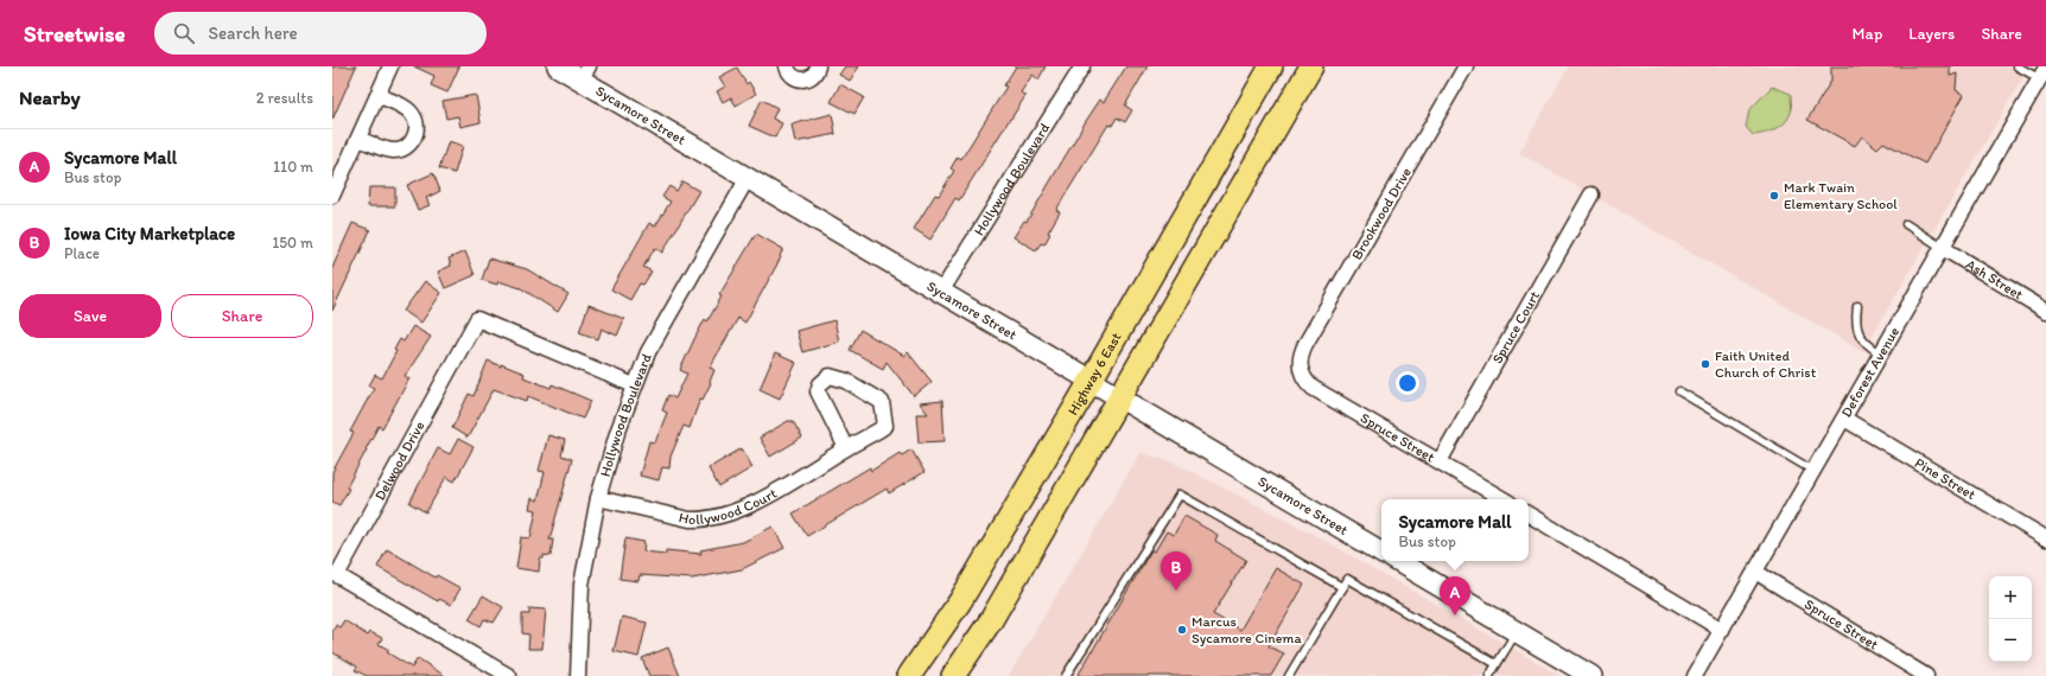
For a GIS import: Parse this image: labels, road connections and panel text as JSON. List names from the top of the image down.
{
  "streets": {
    "main road": ["Highway 6 East"],
    "street": [
      "Sycamore Street",
      "Hollywood Boulevard",
      "Brookwood Drive",
      "Ash Street",
      "Spruce Court",
      "Deforest Avenue",
      "Spruce Street",
      "Delwood Drive",
      "Pine Street",
      "Hollywood Court"
    ]
  },
  "crossings": [
    ["Sycamore Street", "Hollywood Boulevard"],
    ["Sycamore Street", "Highway 6 East"],
    ["Hollywood Boulevard", "Delwood Drive"],
    ["Hollywood Boulevard", "Hollywood Court"],
    ["Brookwood Drive", "Spruce Street"],
    ["Ash Street", "Deforest Avenue"],
    ["Spruce Court", "Spruce Street"],
    ["Deforest Avenue", "Spruce Street"],
    ["Deforest Avenue", "Pine Street"]
  ],
  "places": ["Mark Twain Elementary School", "Faith United Church of Christ", "Marcus Sycamore Cinema"],
  "page": {
    "header": "Streetwise",
    "search": "Search here",
    "nav": ["Map", "Layers", "Share"],
    "heading": ["Nearby", "2 results"],
    "list": [
      {
        "mark": "A",
        "name": "Sycamore Mall",
        "note": "Bus stop",
        "value": "110 m"
      },
      {
        "mark": "B",
        "name": "Iowa City Marketplace",
        "note": "Place",
        "value": "150 m"
      }
    ],
    "buttons": ["Save", "Share"],
    "popup": ["Sycamore Mall", "Bus stop"],
    "pins": ["B", "A"],
    "map_buttons": ["+", "−"]
  }
}
